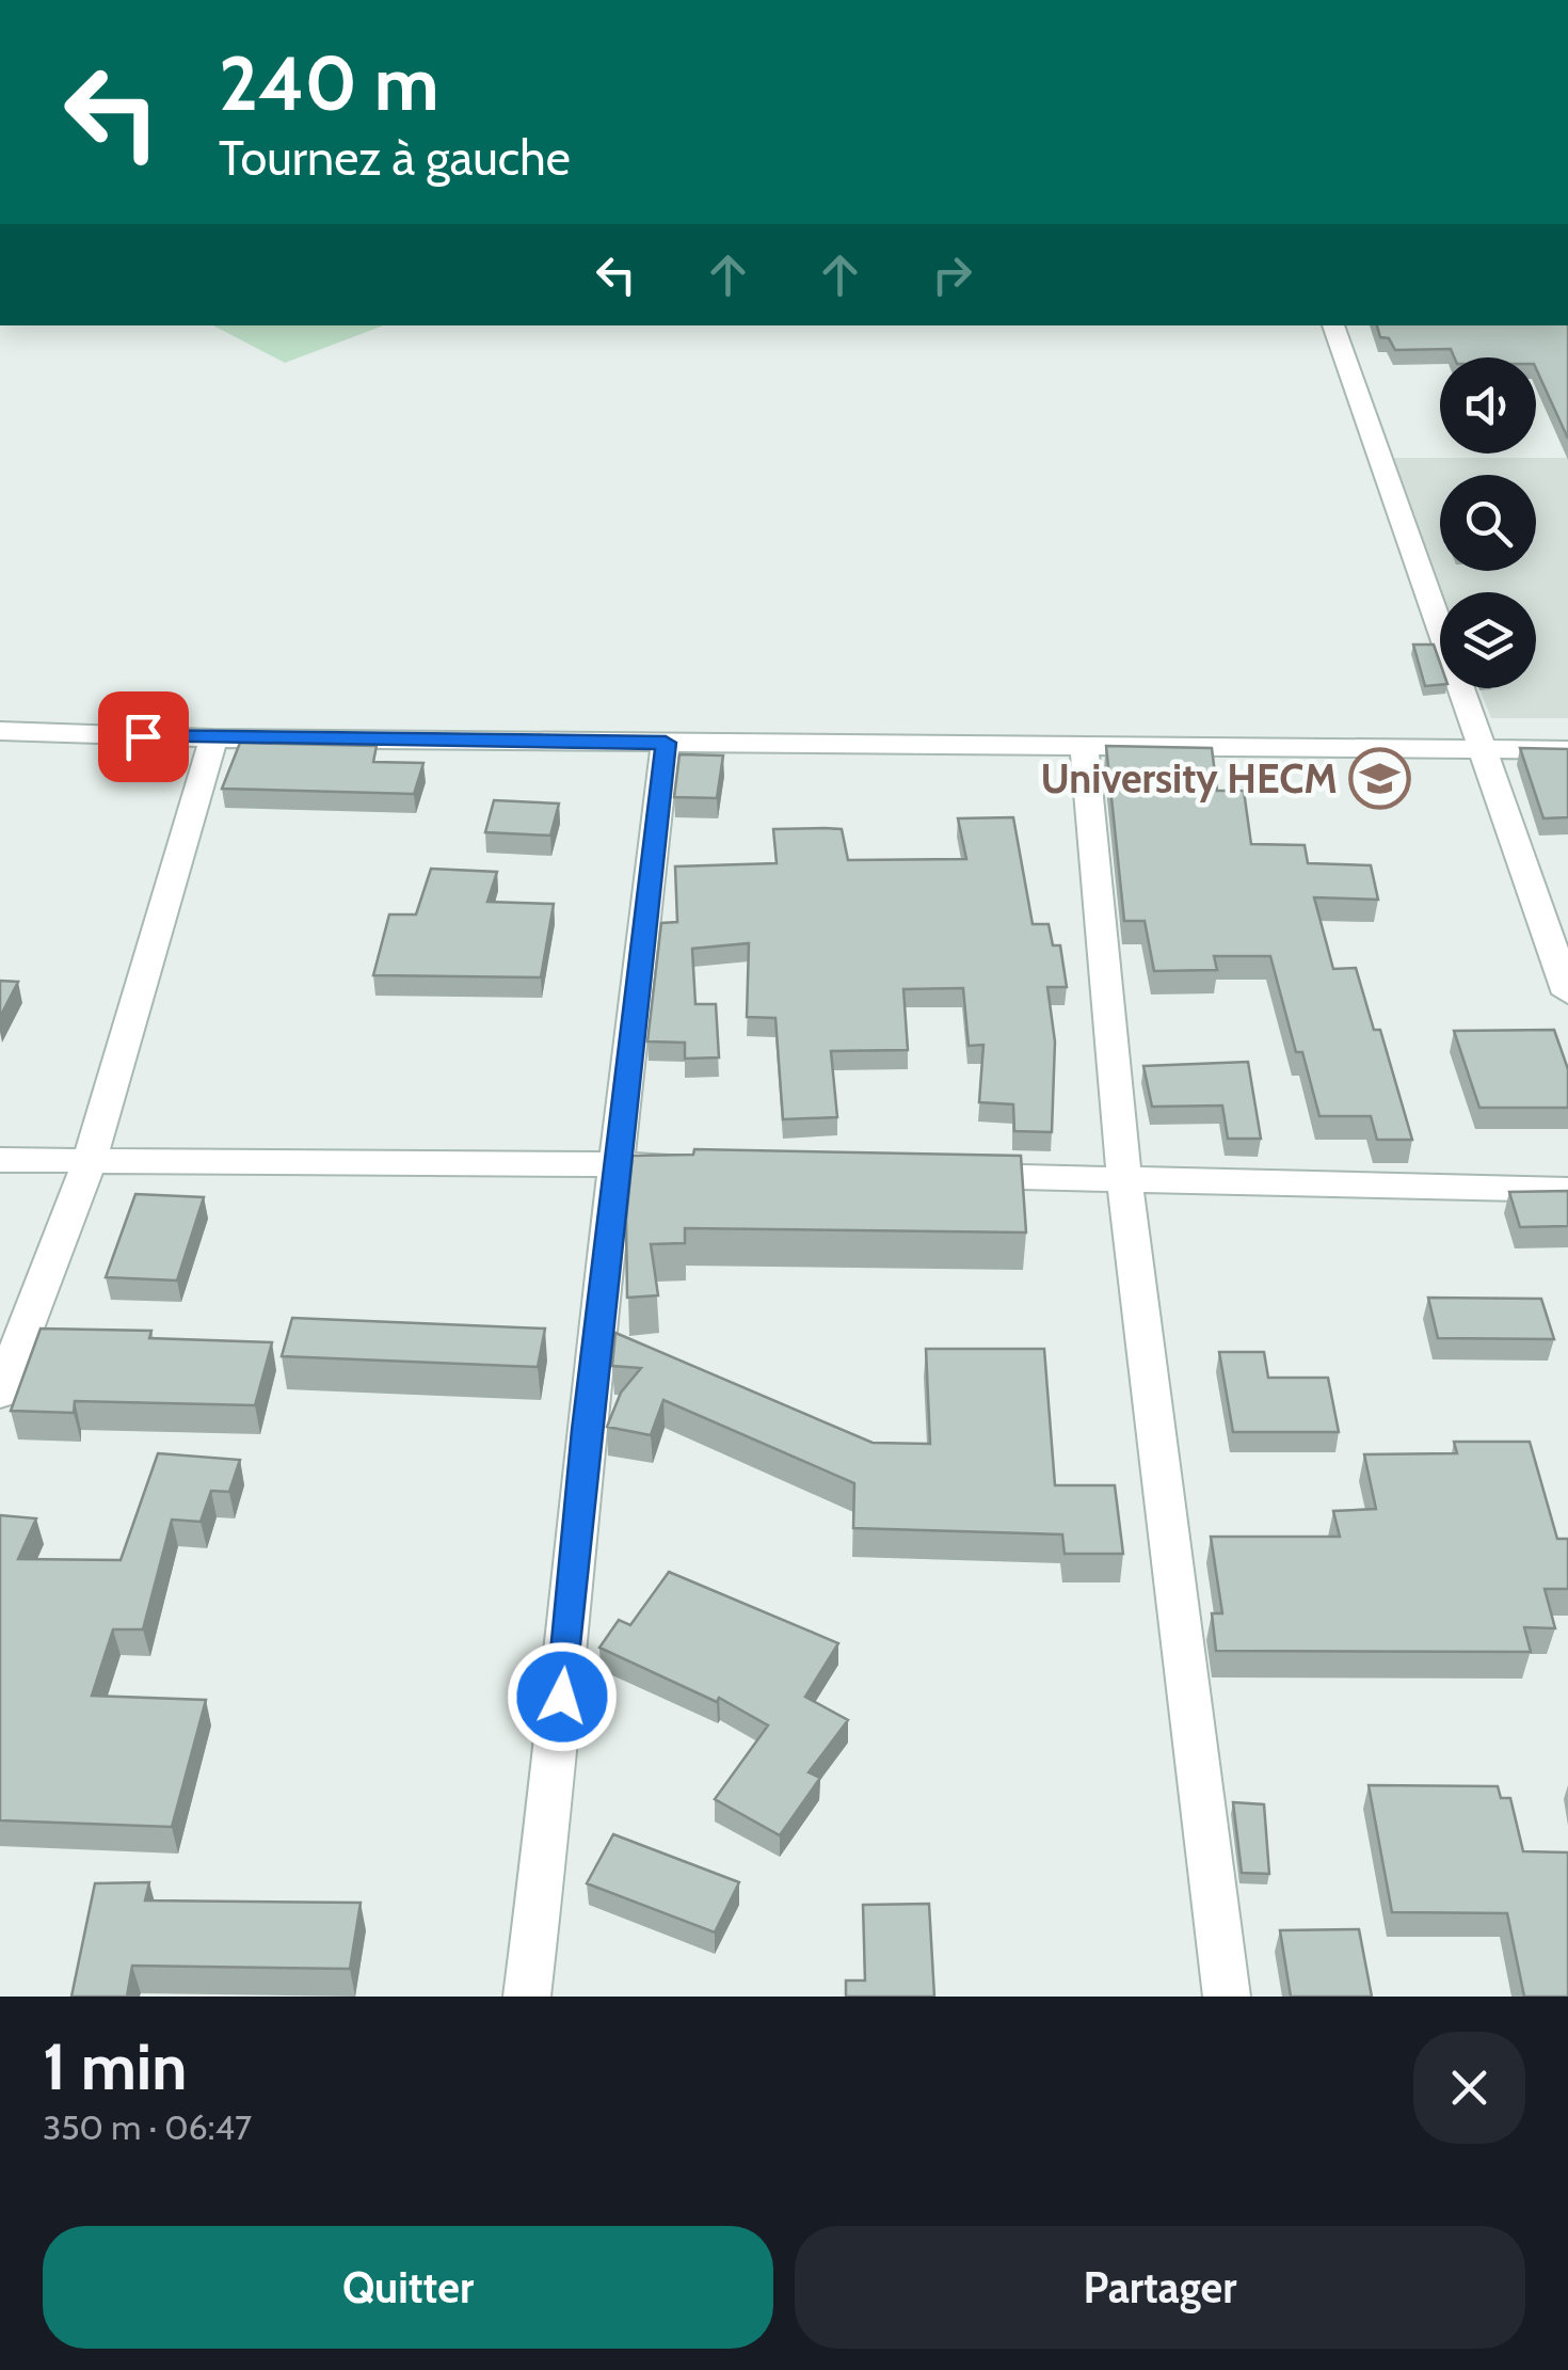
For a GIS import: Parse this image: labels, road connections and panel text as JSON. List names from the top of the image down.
{
  "places": {
    "school or university": ["University HECM"]
  },
  "page": {
    "turn": ["240 m", "Tournez à gauche"],
    "heading": ["1 min", "350 m · 06:47"],
    "buttons": ["Quitter", "Partager"]
  }
}
